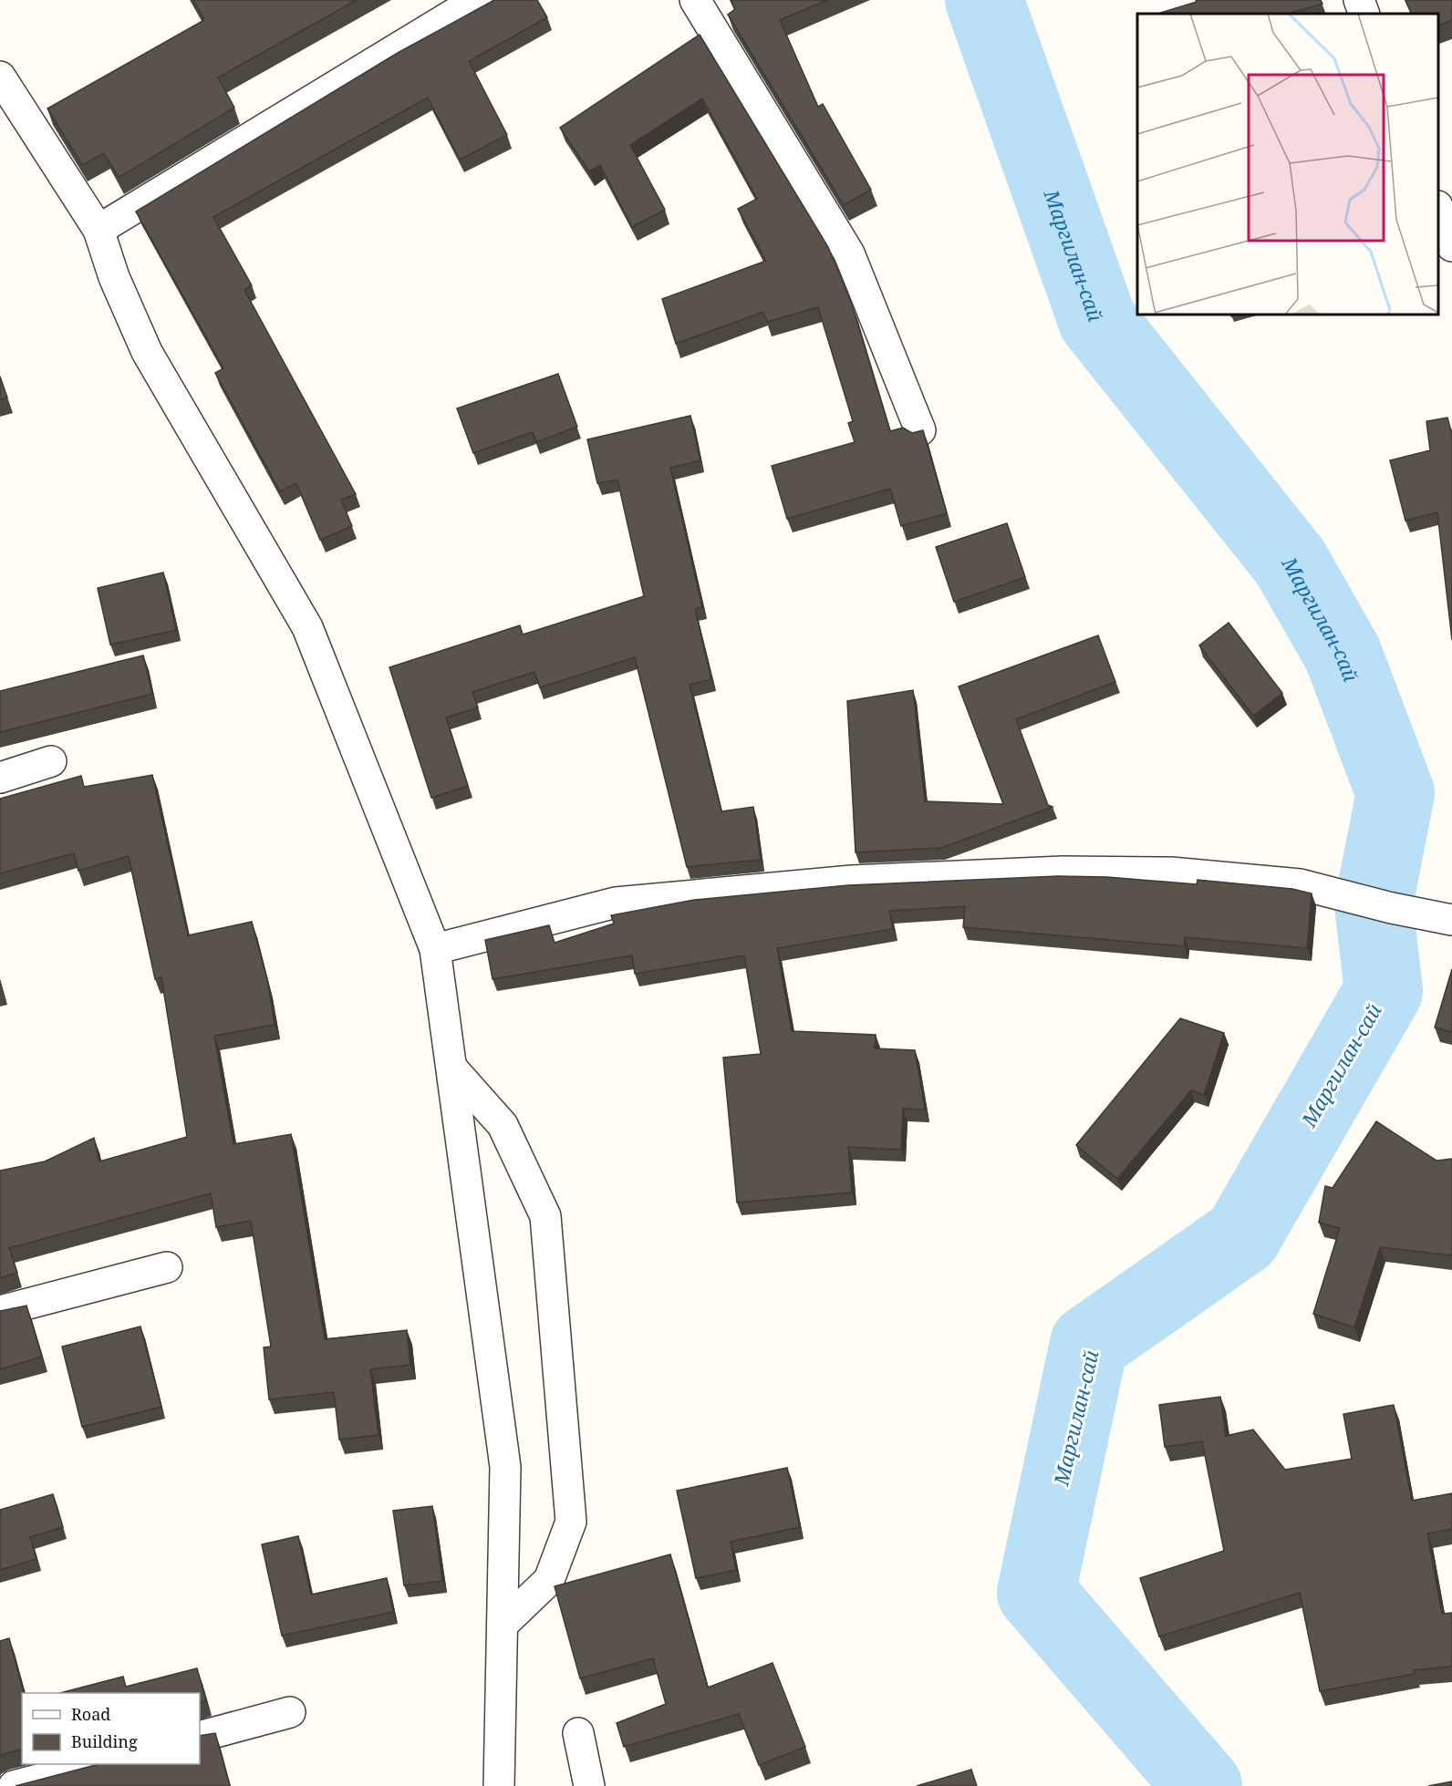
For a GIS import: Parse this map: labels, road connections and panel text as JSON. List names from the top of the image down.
{
  "water": ["Маргилан-сай"],
  "legend": ["Road", "Building"]
}
